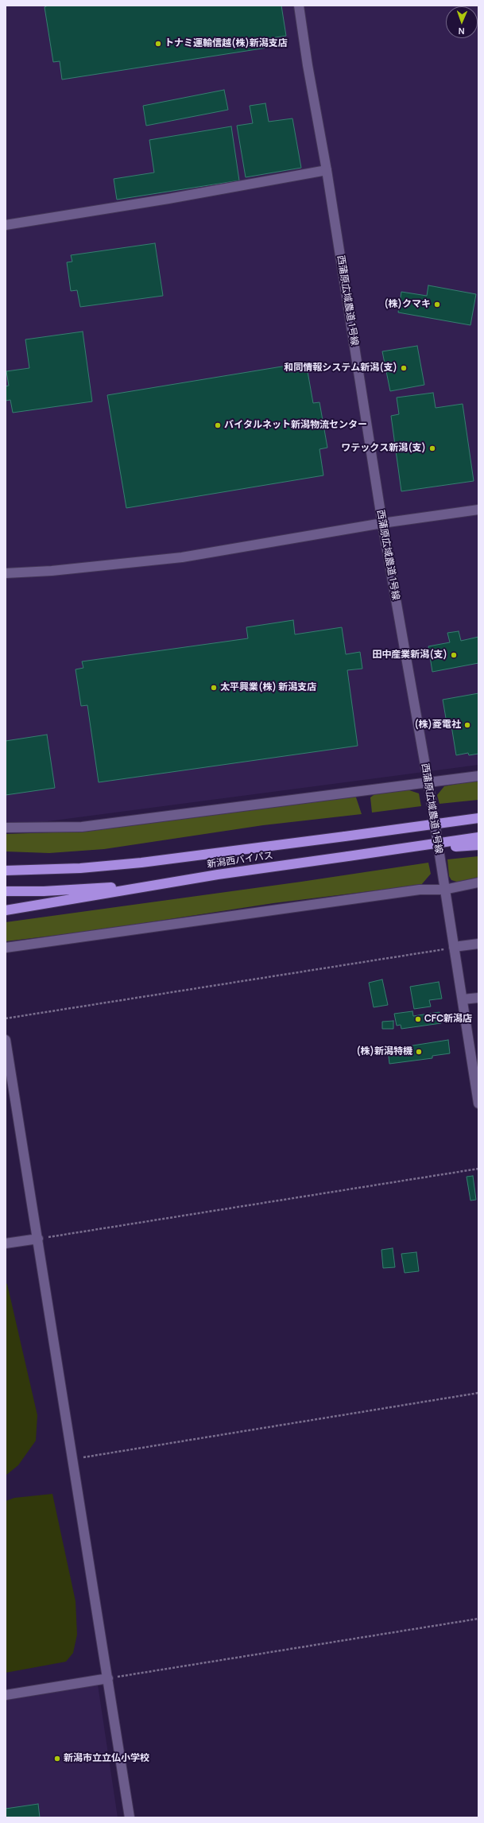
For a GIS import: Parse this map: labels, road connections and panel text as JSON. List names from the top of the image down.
{
  "streets": {
    "highway": ["新潟西バイパス"],
    "street": ["西蒲原広域農道 1号線"]
  },
  "places": [
    "トナミ運輸信越(株)新潟支店",
    "(株)クマキ",
    "和同情報システム新潟(支)",
    "バイタルネット新潟物流センター",
    "ワテックス新潟(支)",
    "田中産業新潟(支)",
    "太平興業(株) 新潟支店",
    "(株)菱電社",
    "CFC新潟店",
    "(株)新潟特機",
    "新潟市立立仏小学校"
  ],
  "north": "bottom"
}
